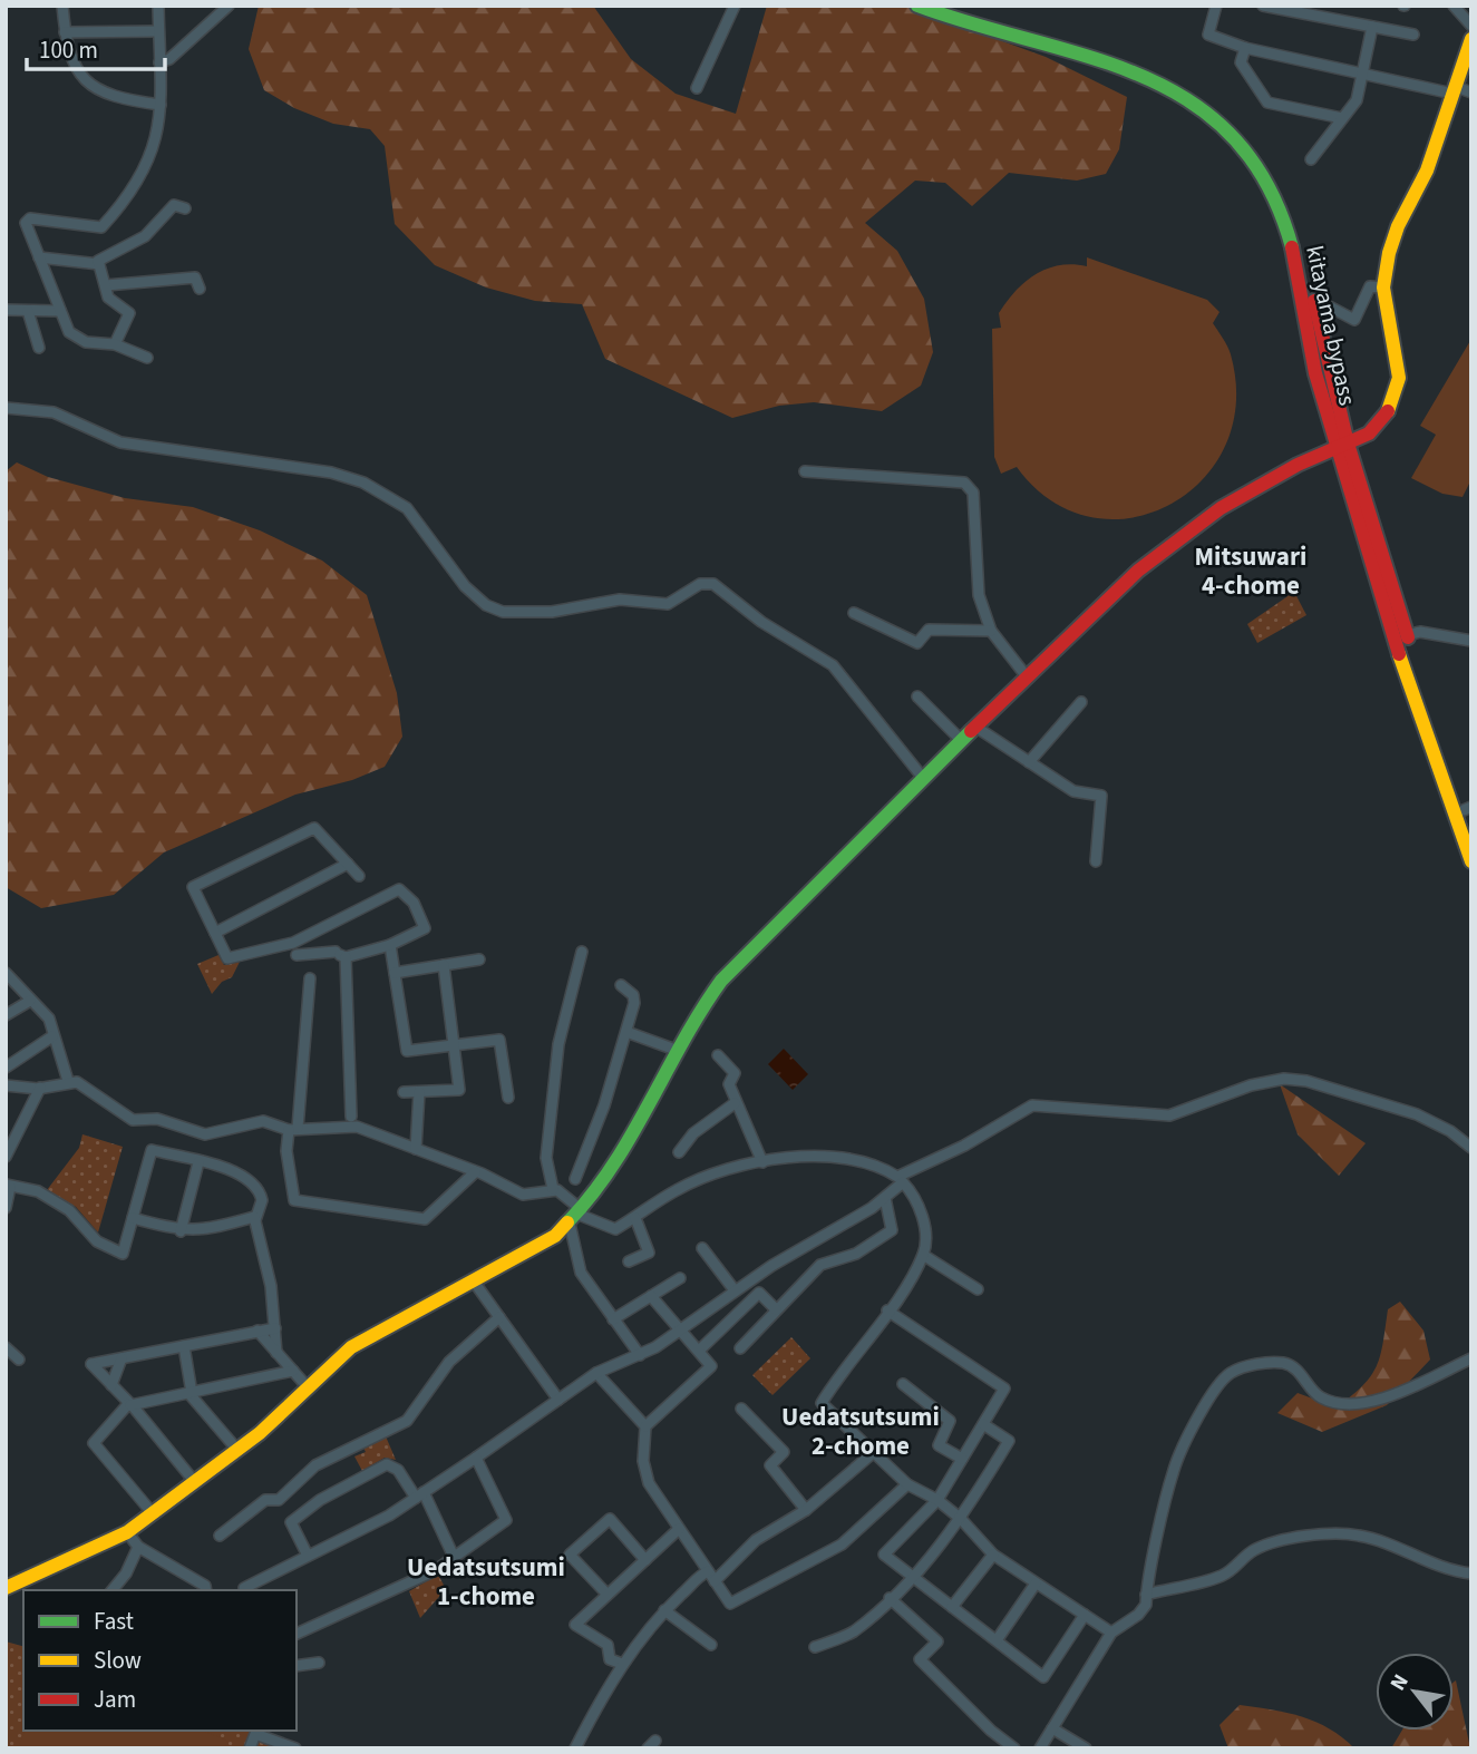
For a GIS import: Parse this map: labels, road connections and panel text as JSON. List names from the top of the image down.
{
  "streets": {
    "main road": ["kitayama bypass"]
  },
  "districts": ["Mitsuwari 4-chome", "Uedatsutsumi 2-chome", "Uedatsutsumi 1-chome"],
  "legend": ["Fast", "Slow", "Jam"],
  "scale_bar": "100 m",
  "north": "top left"
}
